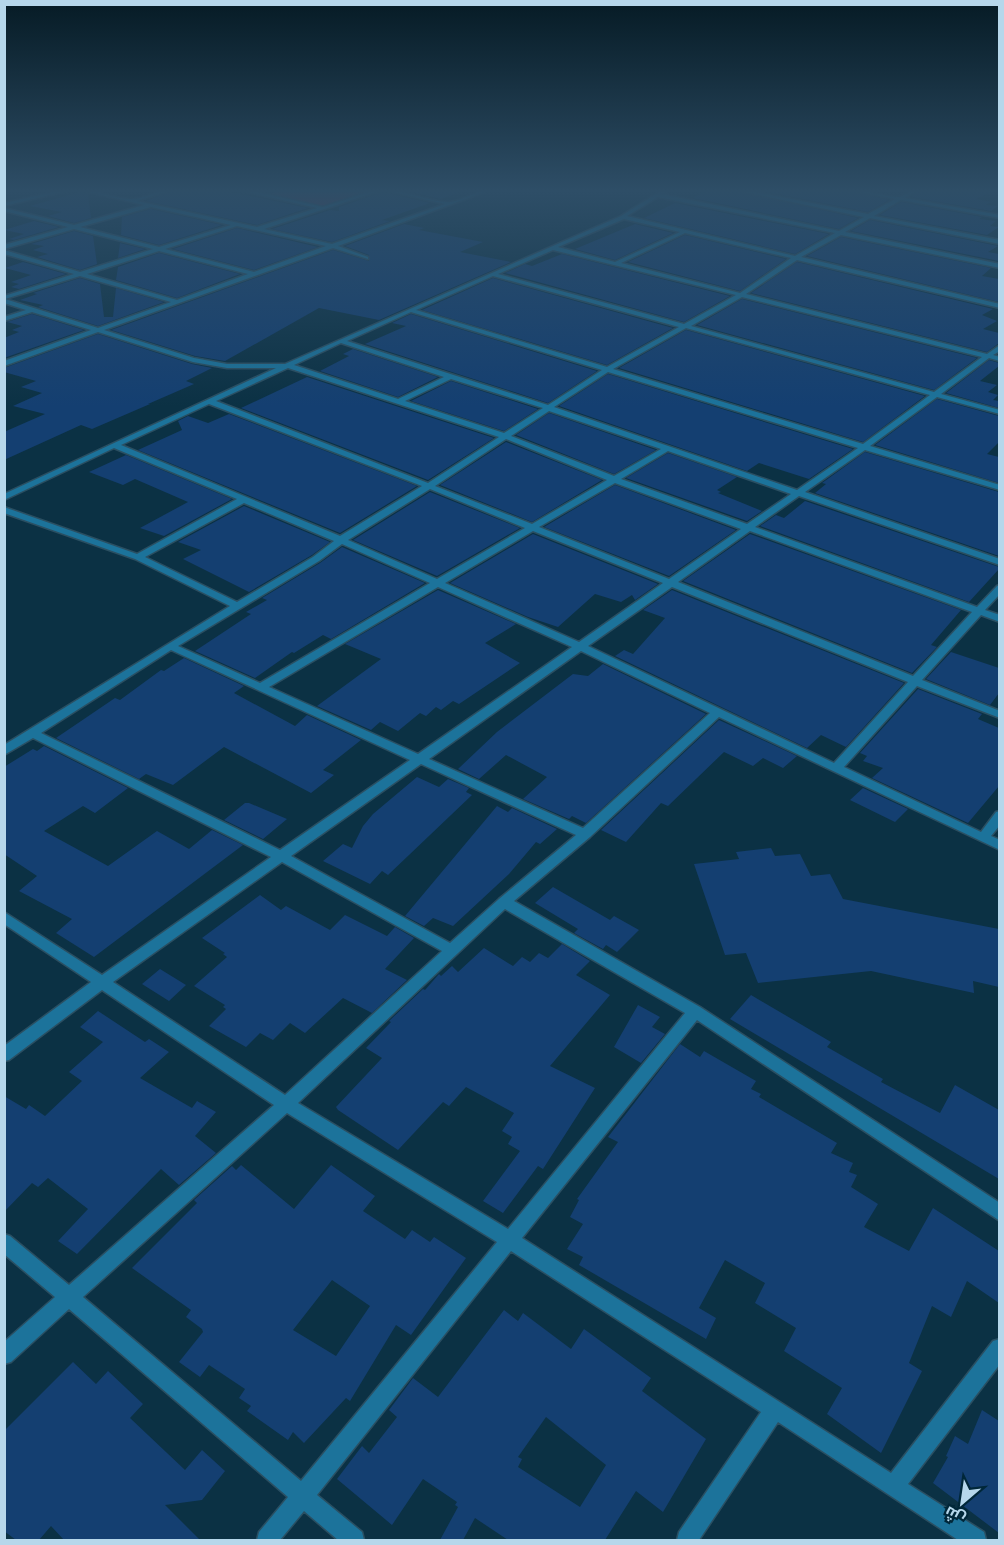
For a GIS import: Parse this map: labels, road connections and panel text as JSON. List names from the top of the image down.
{
  "north": "bottom left"
}
